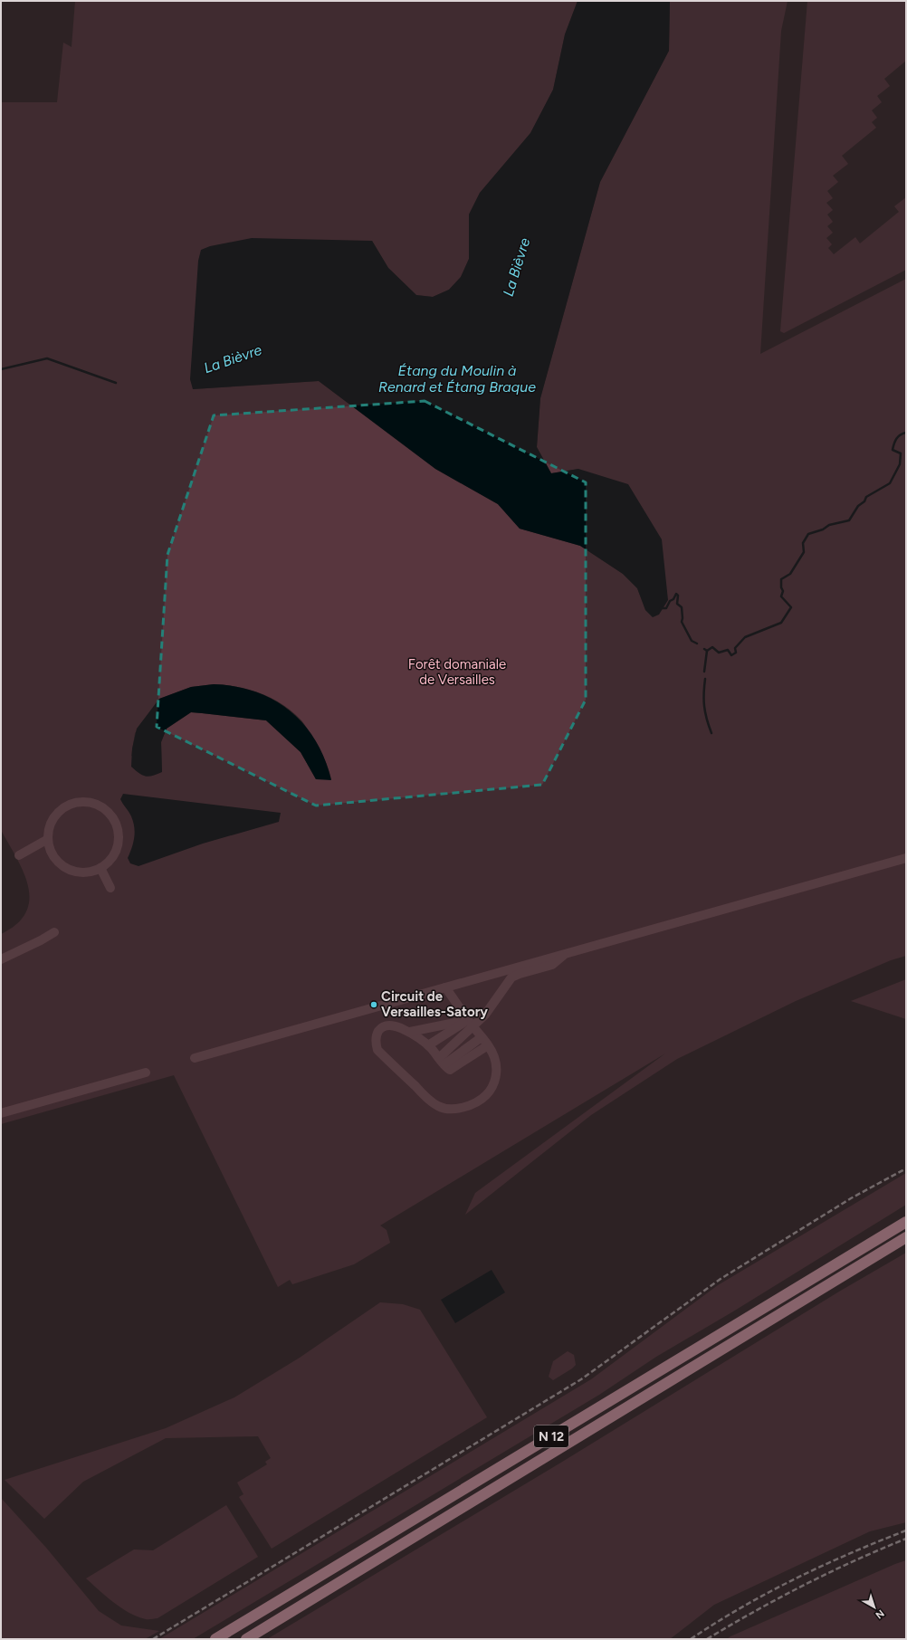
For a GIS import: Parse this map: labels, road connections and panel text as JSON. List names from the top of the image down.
{
  "streets": {
    "highway": ["N 12"]
  },
  "water": ["La Bièvre", "Étang du Moulin à Renard et Étang Braque"],
  "parks": ["Forêt domaniale de Versailles"],
  "places": ["Circuit de Versailles-Satory"],
  "north": "bottom right"
}
